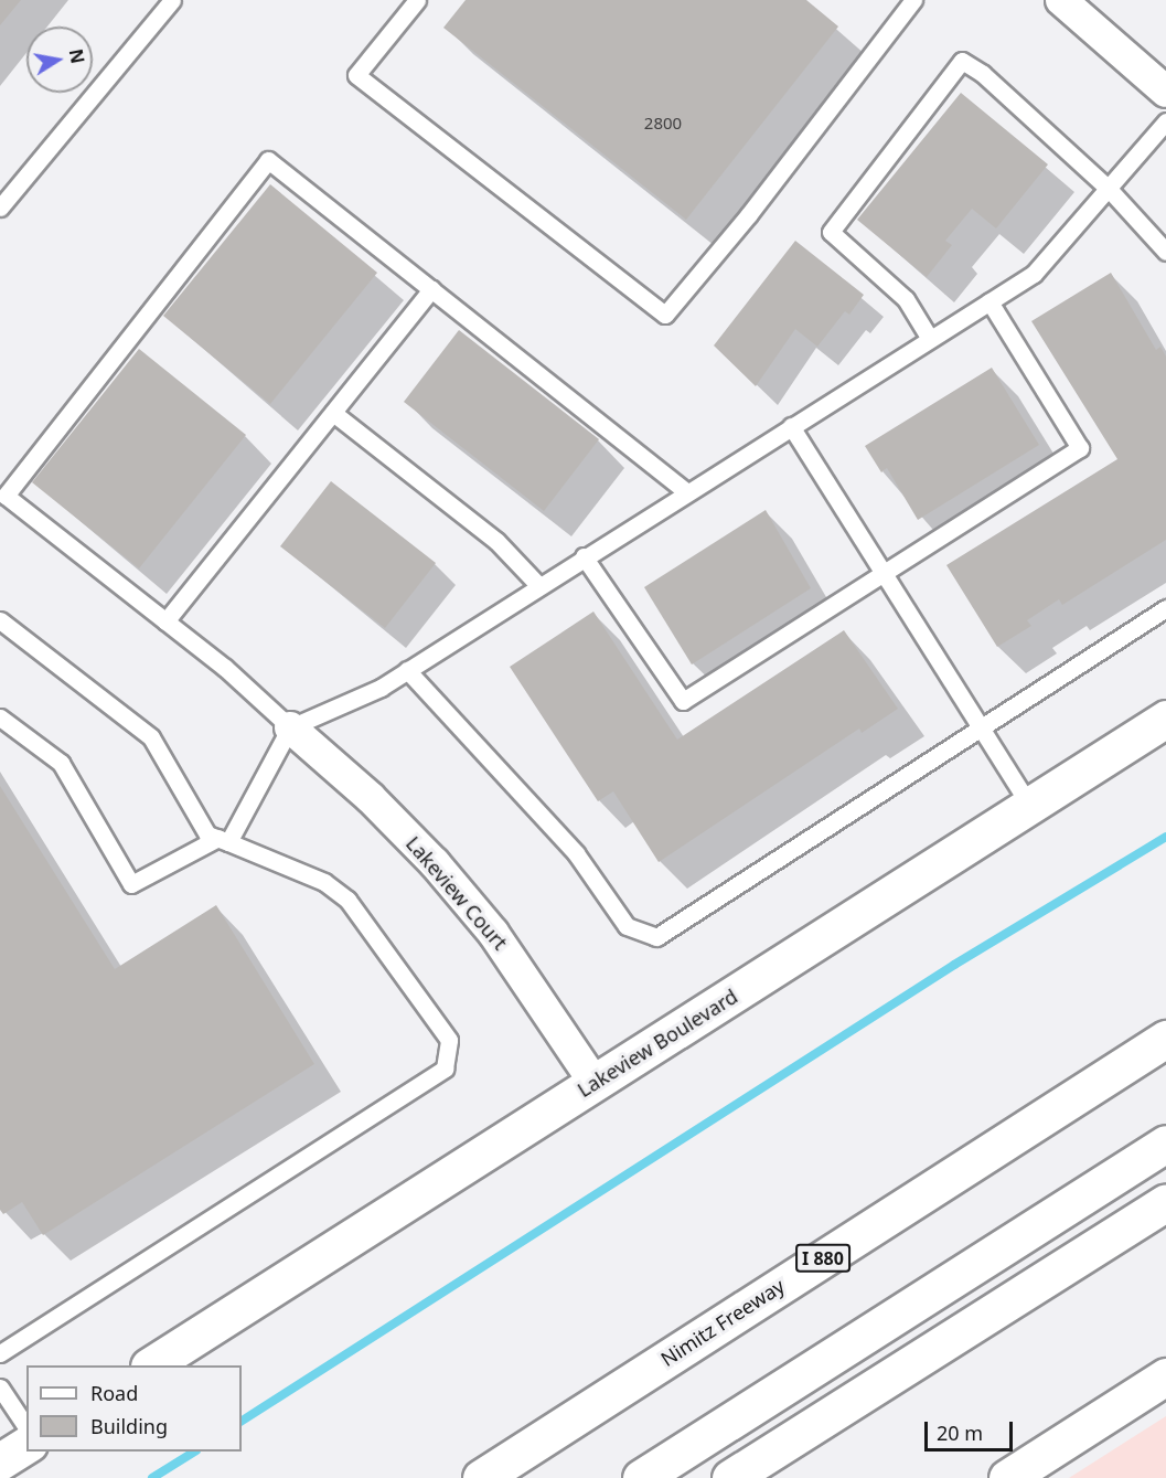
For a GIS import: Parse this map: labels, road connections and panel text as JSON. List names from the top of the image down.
{
  "streets": {
    "main road": ["Lakeview Boulevard", "I 880", "Nimitz Freeway"],
    "street": ["Lakeview Court"]
  },
  "crossings": [
    ["Lakeview Court", "Lakeview Boulevard"]
  ],
  "house_numbers": ["2800"],
  "legend": ["Road", "Building"],
  "scale_bar": "20 m",
  "north": "right"
}
